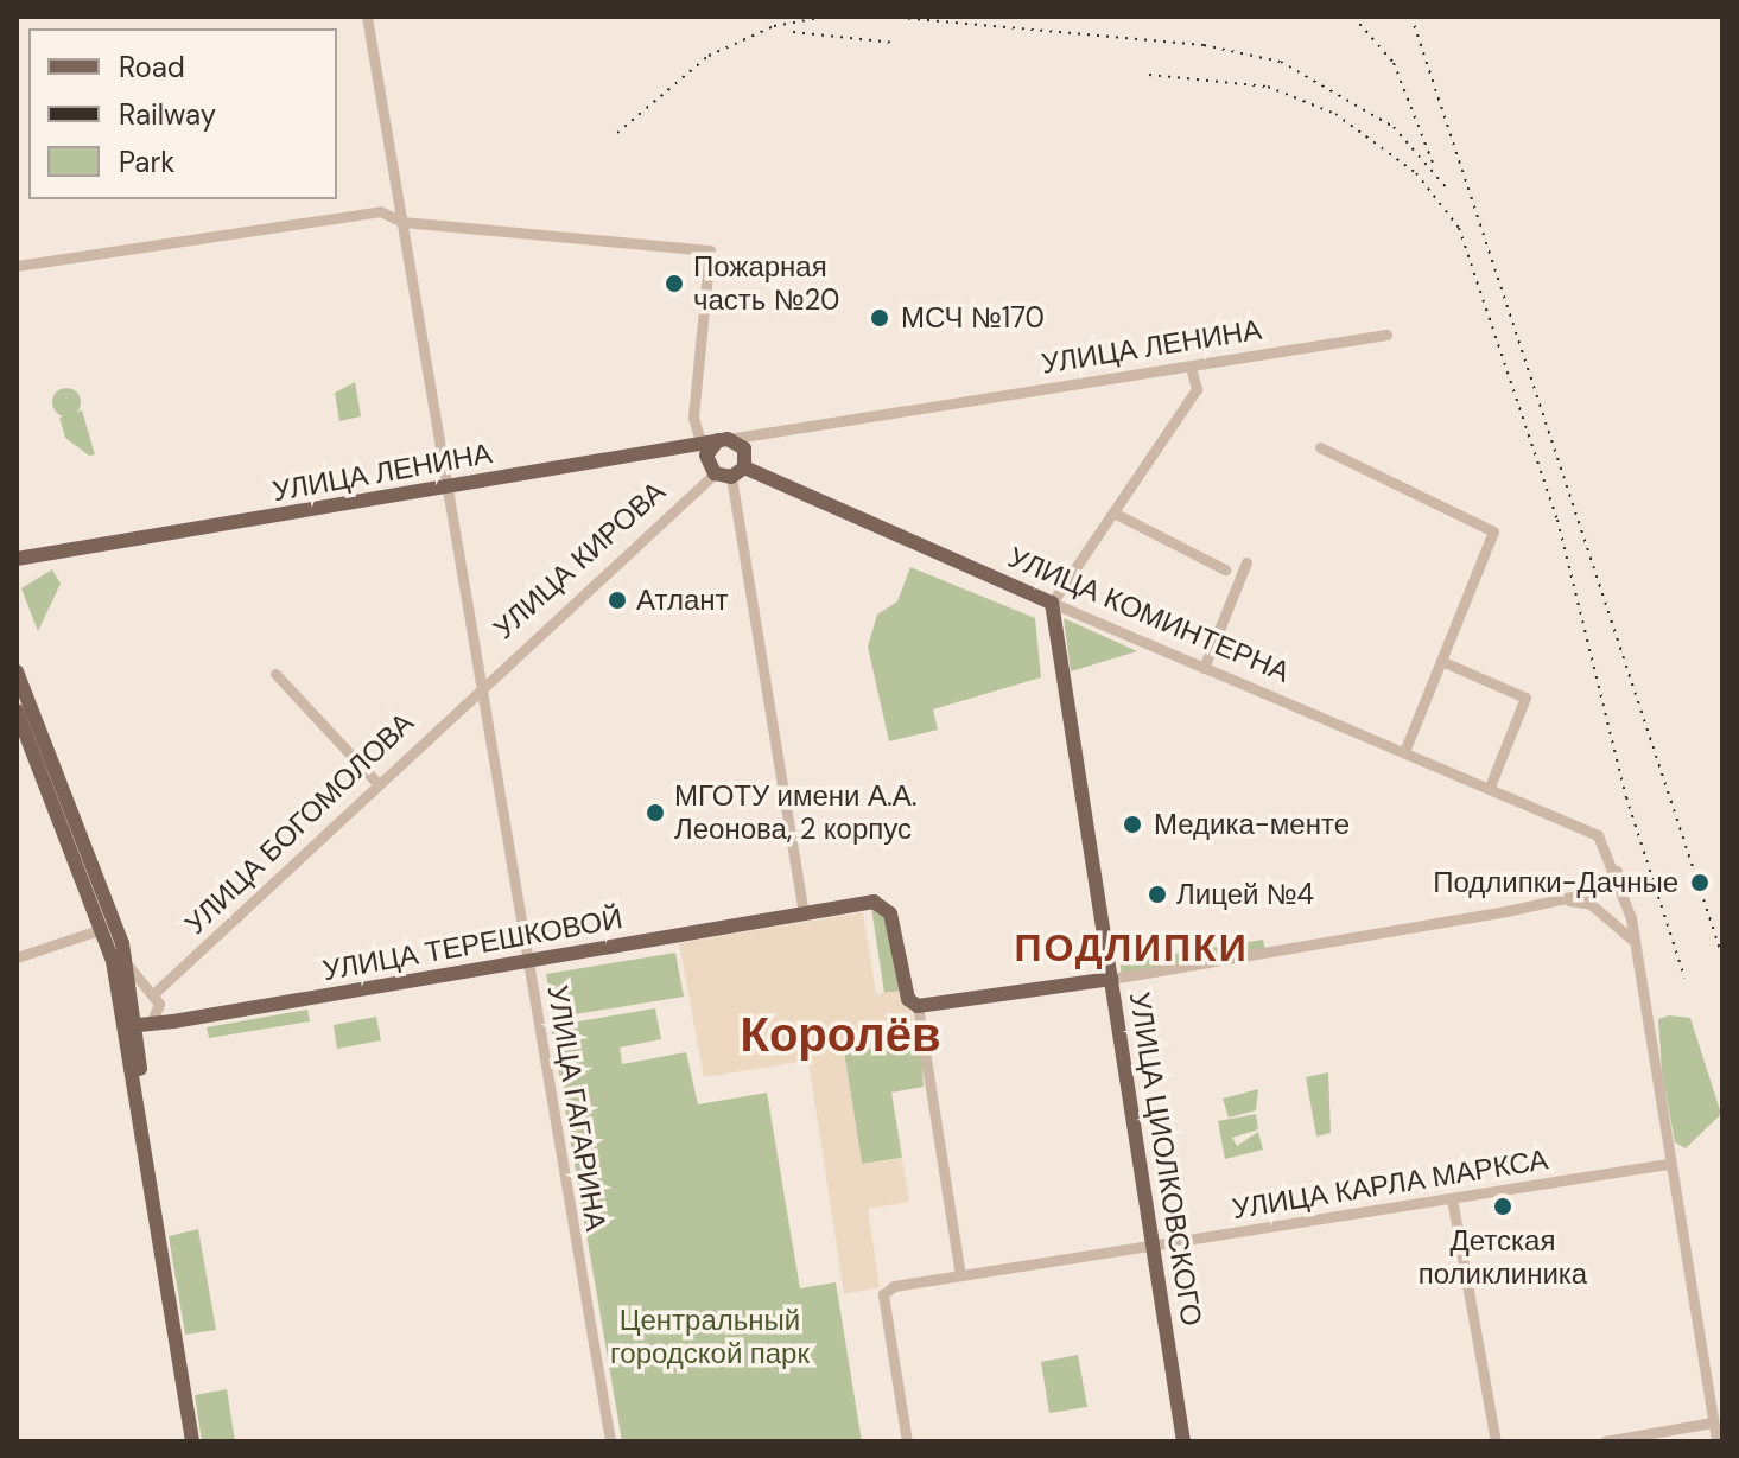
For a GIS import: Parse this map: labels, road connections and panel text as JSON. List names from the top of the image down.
{
  "streets": {
    "main road": [
      "УЛИЦА ЛЕНИНА",
      "УЛИЦА КОМИНТЕРНА",
      "УЛИЦА ТЕРЕШКОВОЙ",
      "УЛИЦА ЦИОЛКОВСКОГО"
    ],
    "street": [
      "УЛИЦА КИРОВА",
      "УЛИЦА БОГОМОЛОВА",
      "УЛИЦА ГАГАРИНА",
      "УЛИЦА КАРЛА МАРКСА"
    ]
  },
  "crossings": [
    ["УЛИЦА ЛЕНИНА", "УЛИЦА ГАГАРИНА"],
    ["УЛИЦА КИРОВА", "УЛИЦА БОГОМОЛОВА"],
    ["УЛИЦА КИРОВА", "УЛИЦА ГАГАРИНА"],
    ["УЛИЦА КОМИНТЕРНА", "УЛИЦА ЦИОЛКОВСКОГО"],
    ["УЛИЦА КОМИНТЕРНА", "УЛИЦА КАРЛА МАРКСА"],
    ["УЛИЦА БОГОМОЛОВА", "УЛИЦА ГАГАРИНА"],
    ["УЛИЦА ТЕРЕШКОВОЙ", "УЛИЦА ГАГАРИНА"],
    ["УЛИЦА ЦИОЛКОВСКОГО", "УЛИЦА КАРЛА МАРКСА"]
  ],
  "districts": ["ПОДЛИПКИ", "Королёв"],
  "parks": ["Центральный городской парк"],
  "places": [
    "Пожарная часть №20",
    "МСЧ №170",
    "Атлант",
    "МГОТУ имени А.А. Леонова, 2 корпус",
    "Медика-менте",
    "Подлипки-Дачные",
    "Лицей №4",
    "Детская поликлиника"
  ],
  "legend": ["Road", "Railway", "Park"]
}
